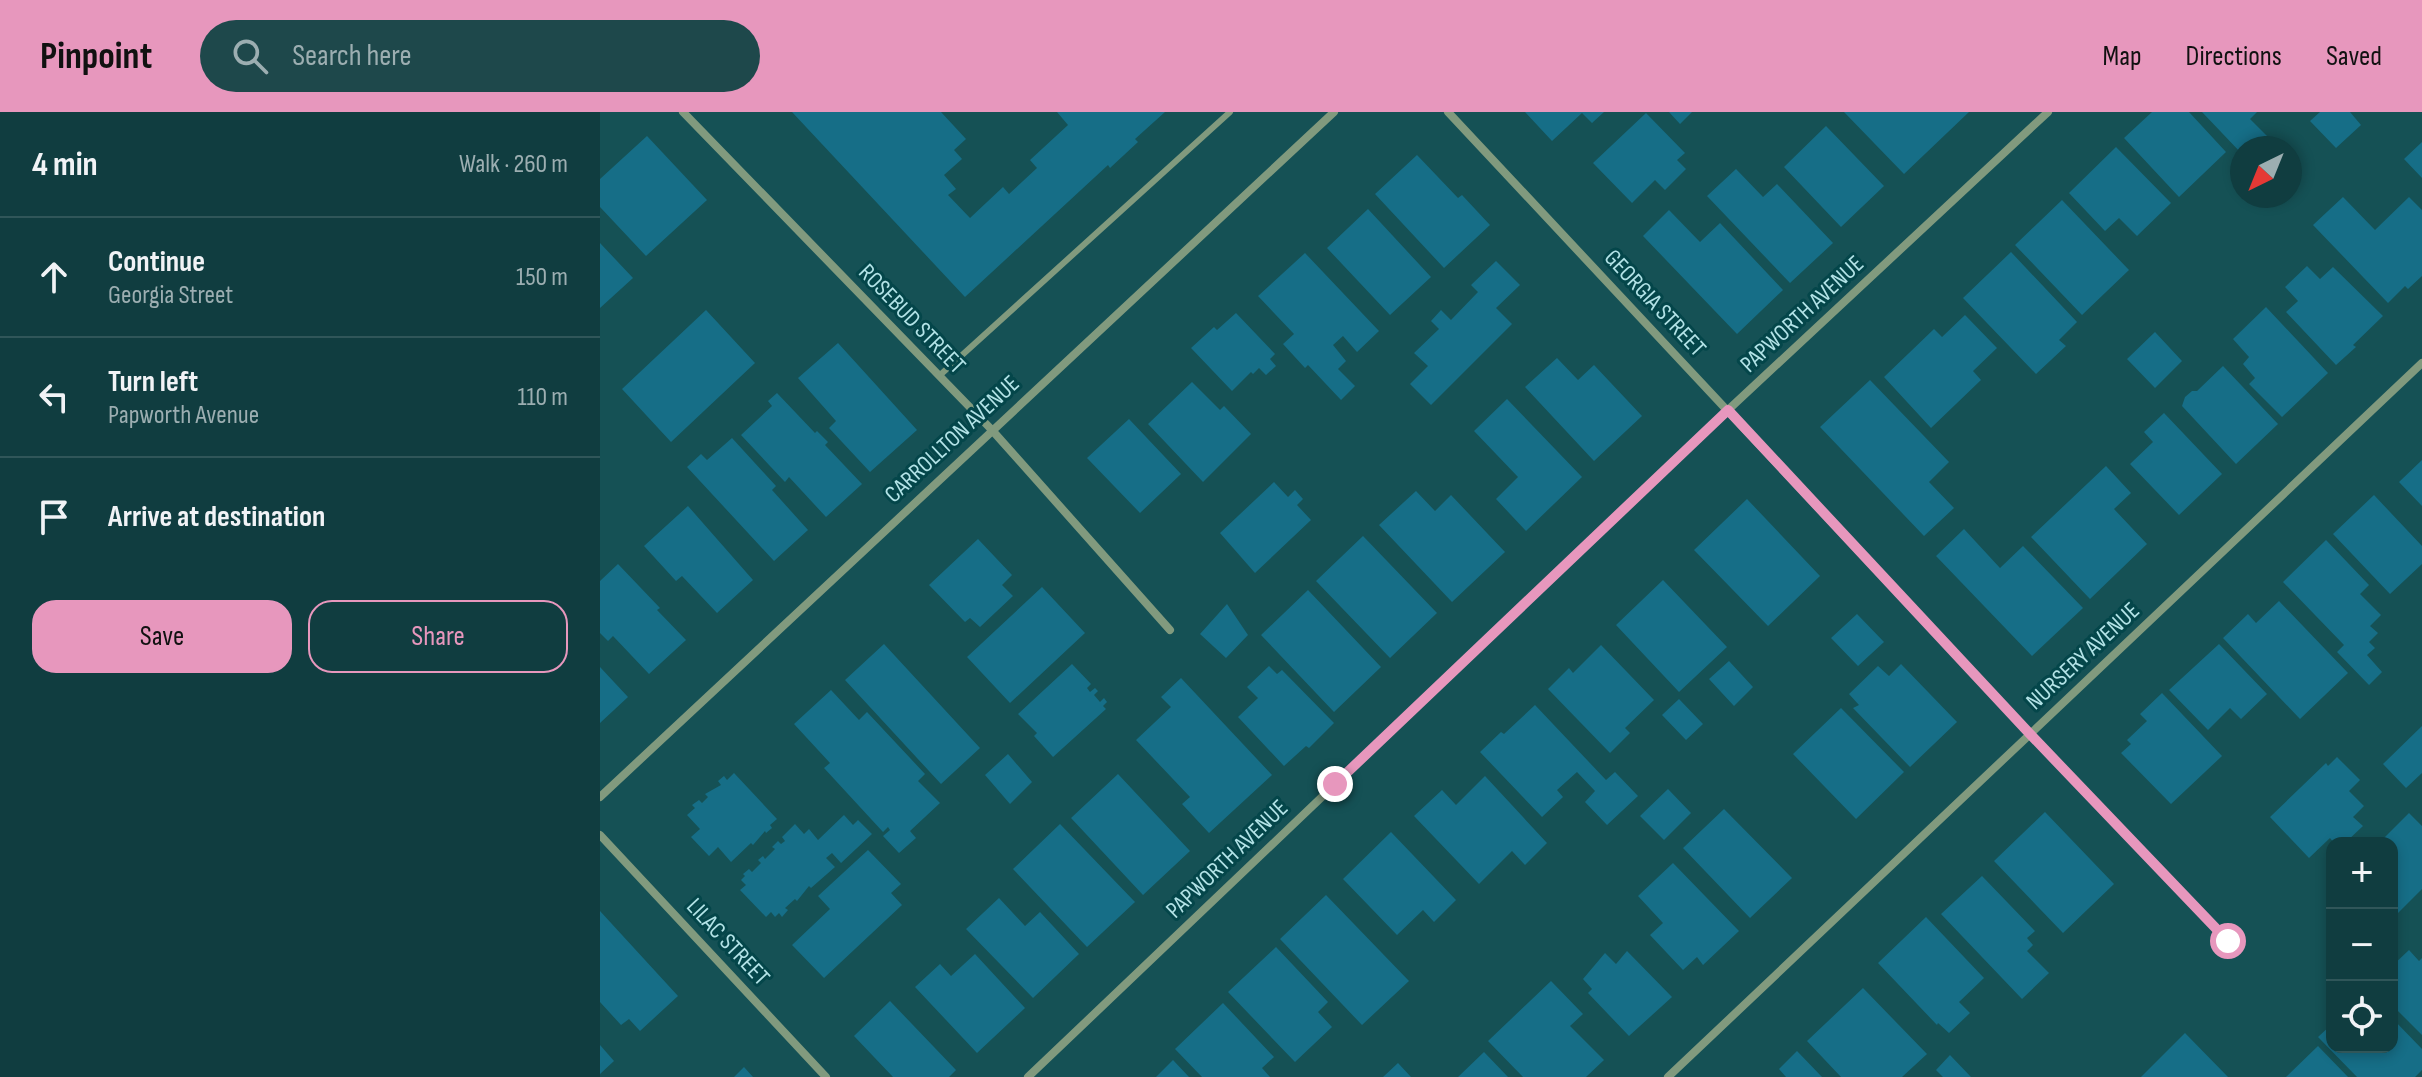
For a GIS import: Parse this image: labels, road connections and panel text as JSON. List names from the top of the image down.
{
  "streets": {
    "street": [
      "GEORGIA STREET",
      "PAPWORTH AVENUE",
      "ROSEBUD STREET",
      "CARROLLTON AVENUE",
      "NURSERY AVENUE",
      "LILAC STREET"
    ]
  },
  "crossings": [
    ["GEORGIA STREET", "PAPWORTH AVENUE"],
    ["GEORGIA STREET", "NURSERY AVENUE"],
    ["ROSEBUD STREET", "CARROLLTON AVENUE"]
  ],
  "north": "bottom left",
  "page": {
    "header": "Pinpoint",
    "search": "Search here",
    "nav": ["Map", "Directions", "Saved"],
    "heading": ["4 min", "Walk · 260 m"],
    "list": [
      ["Continue", "Georgia Street", "150 m"],
      ["Turn left", "Papworth Avenue", "110 m"],
      "Arrive at destination"
    ],
    "buttons": ["Save", "Share"],
    "map_buttons": ["+", "−"]
  }
}
